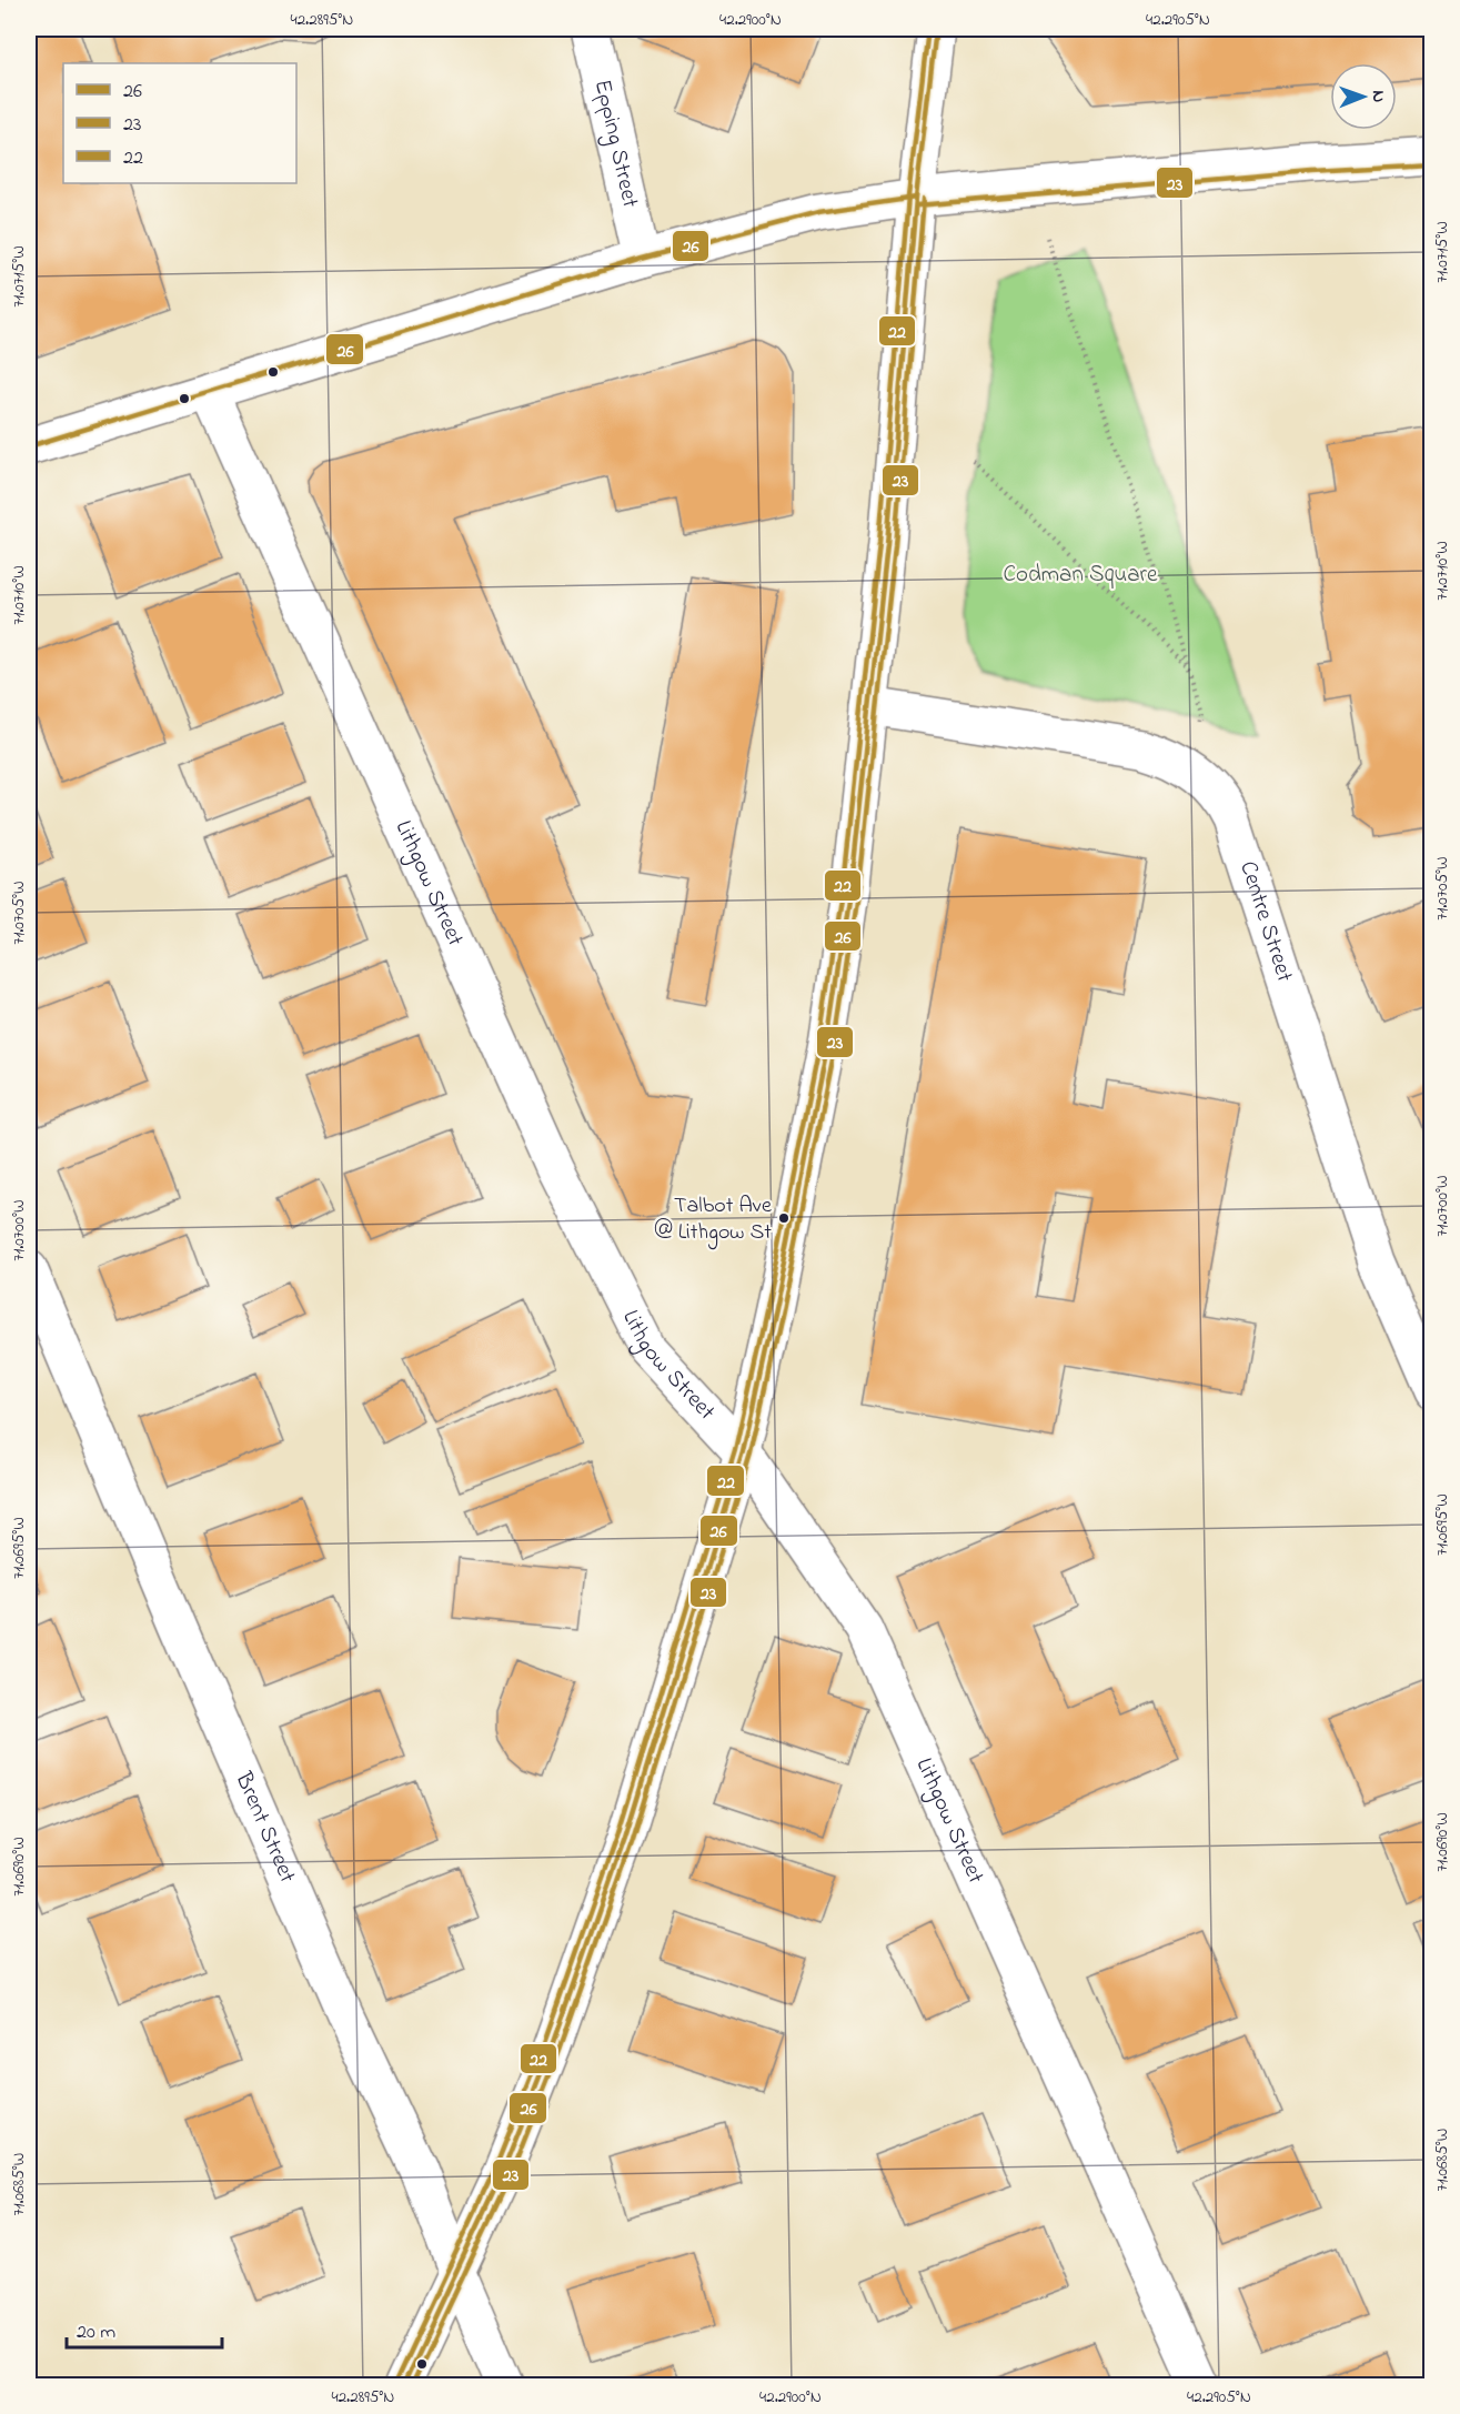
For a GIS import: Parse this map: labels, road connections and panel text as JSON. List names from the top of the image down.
{
  "streets": {
    "street": [
      "Epping Street",
      "Lithgow Street",
      "Centre Street",
      "Brent Street"
    ]
  },
  "parks": ["Codman Square"],
  "places": ["Talbot Ave @ Lithgow St"],
  "lines": ["transit line 26", "transit line 22", "transit line 23"],
  "legend": ["26", "23", "22"],
  "scale_bar": "20 m",
  "north": "right",
  "coordinates": [
    "42.2895°N",
    "42.2900°N",
    "42.2905°N",
    "71.0715°W",
    "71.0710°W",
    "71.0705°W",
    "71.0700°W",
    "71.0695°W",
    "71.0690°W",
    "71.0685°W"
  ]
}
